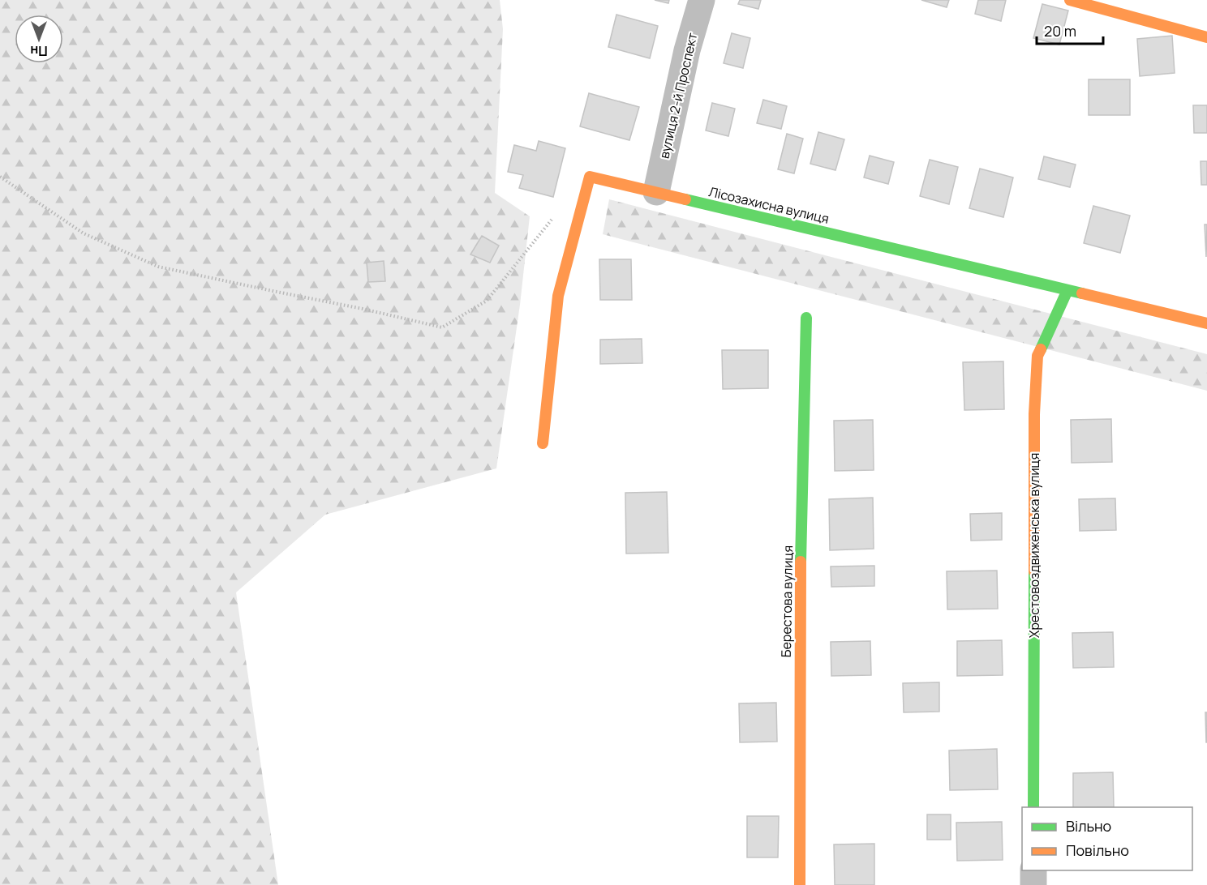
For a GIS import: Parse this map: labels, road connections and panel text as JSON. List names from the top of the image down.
{
  "streets": {
    "street": [
      "вулиця 2-й Проспект",
      "Лісозахисна вулиця",
      "Хрестовоздвиженська вулиця",
      "Берестова вулиця"
    ]
  },
  "crossings": [
    ["вулиця 2-й Проспект", "Лісозахисна вулиця"],
    ["Лісозахисна вулиця", "Хрестовоздвиженська вулиця"]
  ],
  "legend": ["Вільно", "Повільно"],
  "scale_bar": "20 m",
  "north": "bottom"
}
